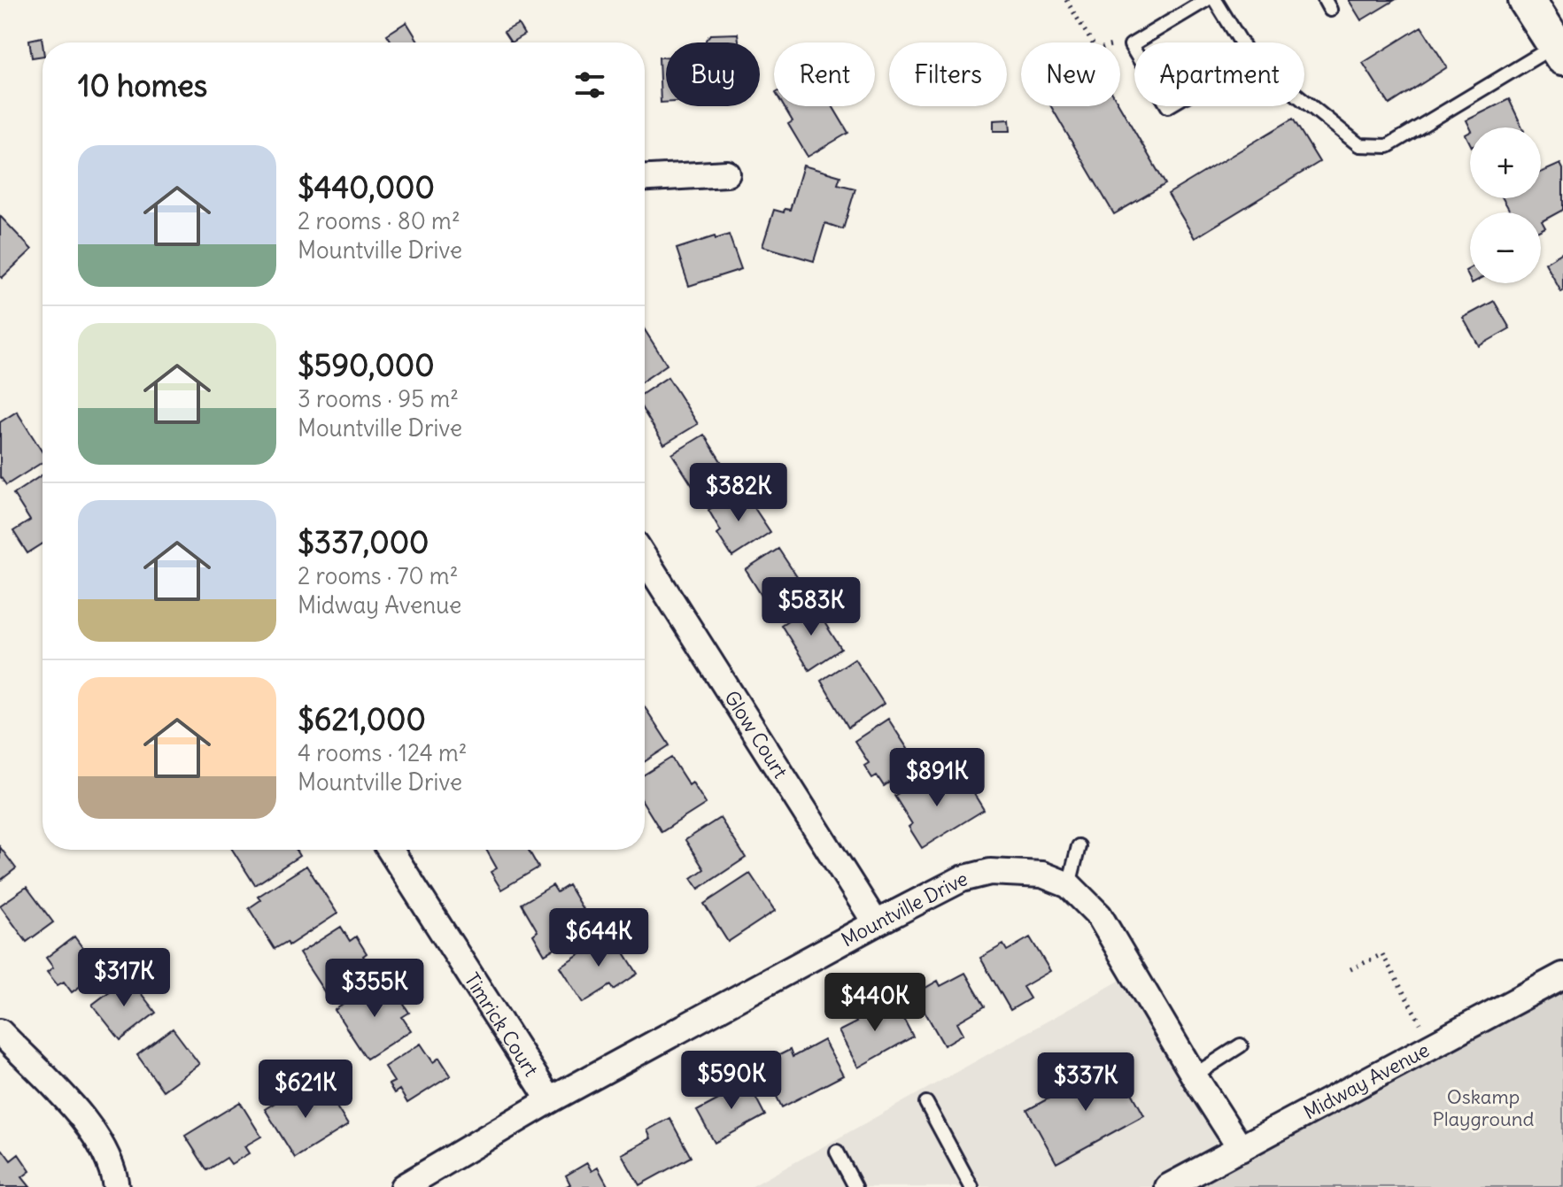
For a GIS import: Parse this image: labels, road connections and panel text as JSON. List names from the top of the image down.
{
  "streets": {
    "street": [
      "Glow Court",
      "Mountville Drive",
      "Timrick Court",
      "Midway Avenue"
    ]
  },
  "crossings": [
    ["Glow Court", "Mountville Drive"],
    ["Mountville Drive", "Timrick Court"],
    ["Mountville Drive", "Midway Avenue"]
  ],
  "parks": ["Oskamp Playground"],
  "page": {
    "chip": [
      "Buy",
      "Rent",
      "Filters",
      "New",
      "Apartment"
    ],
    "heading": "10 homes",
    "map_buttons": ["+", "−"],
    "list": [
      {
        "name": "$440,000",
        "note": "2 rooms · 80 m² · Mountville Drive"
      },
      {
        "name": "$590,000",
        "note": "3 rooms · 95 m² · Mountville Drive"
      },
      {
        "name": "$337,000",
        "note": "2 rooms · 70 m² · Midway Avenue"
      },
      {
        "name": "$621,000",
        "note": "4 rooms · 124 m² · Mountville Drive"
      }
    ],
    "price": [
      "$382K",
      "$583K",
      "$891K",
      "$644K",
      "$317K",
      "$355K",
      "$440K",
      "$590K",
      "$337K",
      "$621K"
    ]
  }
}
